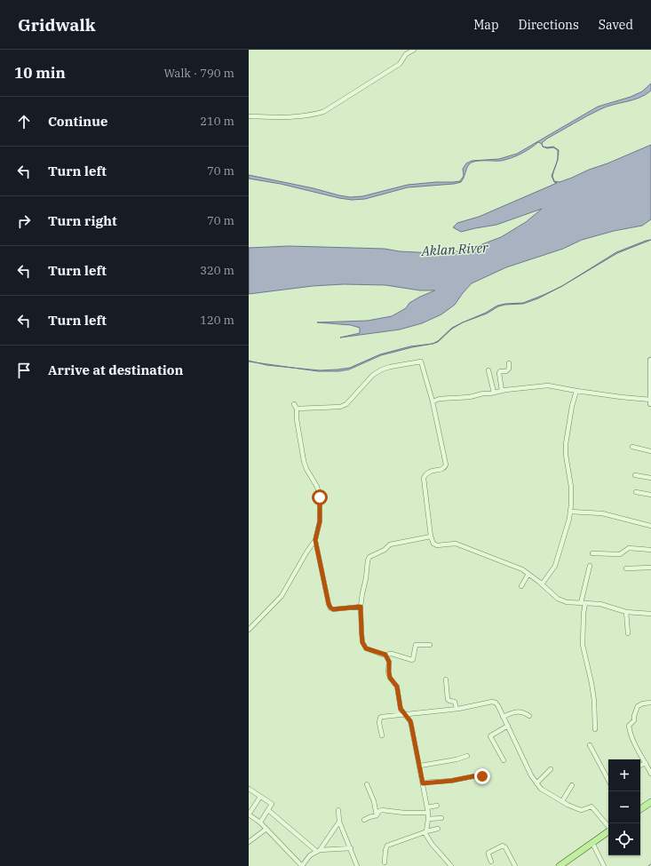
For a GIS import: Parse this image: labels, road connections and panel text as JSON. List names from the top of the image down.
{
  "water": ["Aklan River"],
  "page": {
    "header": "Gridwalk",
    "nav": ["Map", "Directions", "Saved"],
    "heading": ["10 min", "Walk · 790 m"],
    "list": [
      ["Continue", "210 m"],
      ["Turn left", "70 m"],
      ["Turn right", "70 m"],
      ["Turn left", "320 m"],
      ["Turn left", "120 m"],
      "Arrive at destination"
    ],
    "map_buttons": ["+", "−"]
  }
}
